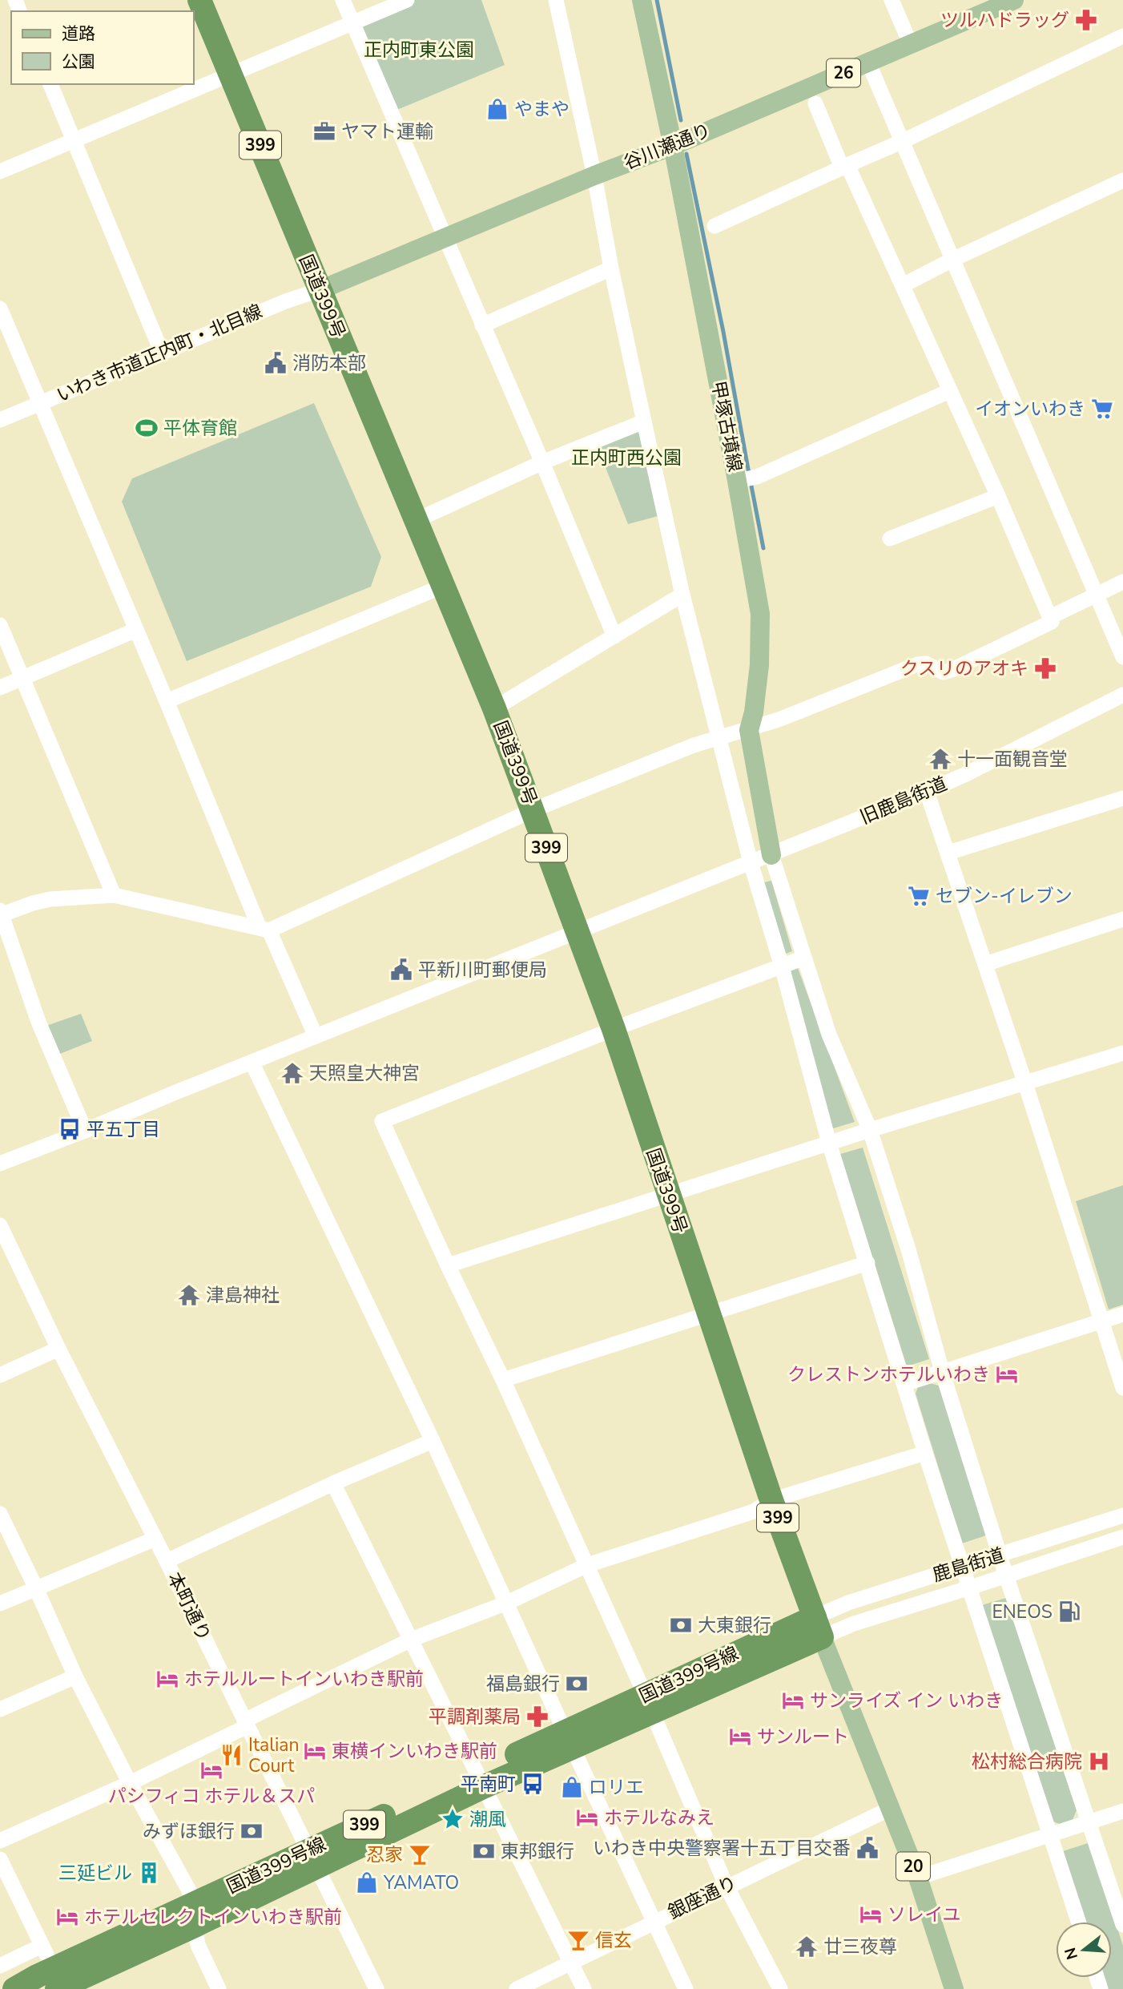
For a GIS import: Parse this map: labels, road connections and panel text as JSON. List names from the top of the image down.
{
  "streets": {
    "highway": ["399", "国道399号", "国道399号線"],
    "main road": [
      "26",
      "谷川瀬通り",
      "甲塚古墳線",
      "20"
    ],
    "street": [
      "いわき市道正内町・北目線",
      "旧鹿島街道",
      "鹿島街道",
      "本町通り",
      "銀座通り"
    ]
  },
  "crossings": [
    ["谷川瀬通り", "国道399号"],
    ["谷川瀬通り", "いわき市道正内町・北目線"],
    ["谷川瀬通り", "甲塚古墳線"],
    ["国道399号", "いわき市道正内町・北目線"],
    ["国道399号", "鹿島街道"],
    ["国道399号", "国道399号線"],
    ["国道399号", "20"],
    ["甲塚古墳線", "旧鹿島街道"],
    ["鹿島街道", "国道399号線"],
    ["鹿島街道", "20"],
    ["本町通り", "国道399号線"],
    ["国道399号線", "20"],
    ["20", "銀座通り"]
  ],
  "parks": ["正内町東公園", "正内町西公園"],
  "places": {
    "pharmacy": ["ツルハドラッグ", "クスリのアオキ", "平調剤薬局"],
    "shop": ["やまや", "ロリエ", "YAMATO"],
    "office": ["ヤマト運輸"],
    "public building": ["消防本部", "平新川町郵便局", "いわき中央警察署十五丁目交番"],
    "supermarket": ["イオンいわき", "セブン-イレブン"],
    "sports": ["平体育館"],
    "temple": [
      "十一面観音堂",
      "天照皇大神宮",
      "津島神社",
      "廿三夜尊"
    ],
    "bus stop": ["平五丁目", "平南町"],
    "hotel": [
      "クレストンホテルいわき",
      "ホテルルートインいわき駅前",
      "サンライズ イン いわき",
      "サンルート",
      "東横インいわき駅前",
      "パシフィコ ホテル＆スパ",
      "ホテルなみえ",
      "ソレイユ",
      "ホテルセレクトインいわき駅前"
    ],
    "fuel station": ["ENEOS"],
    "bank": [
      "大東銀行",
      "福島銀行",
      "みずほ銀行",
      "東邦銀行"
    ],
    "restaurant": ["Italian Court"],
    "hospital": ["松村総合病院"],
    "place": ["潮風"],
    "bar": ["忍家", "信玄"],
    "building": ["三延ビル"]
  },
  "legend": ["道路", "公園"],
  "north": "left"
}
